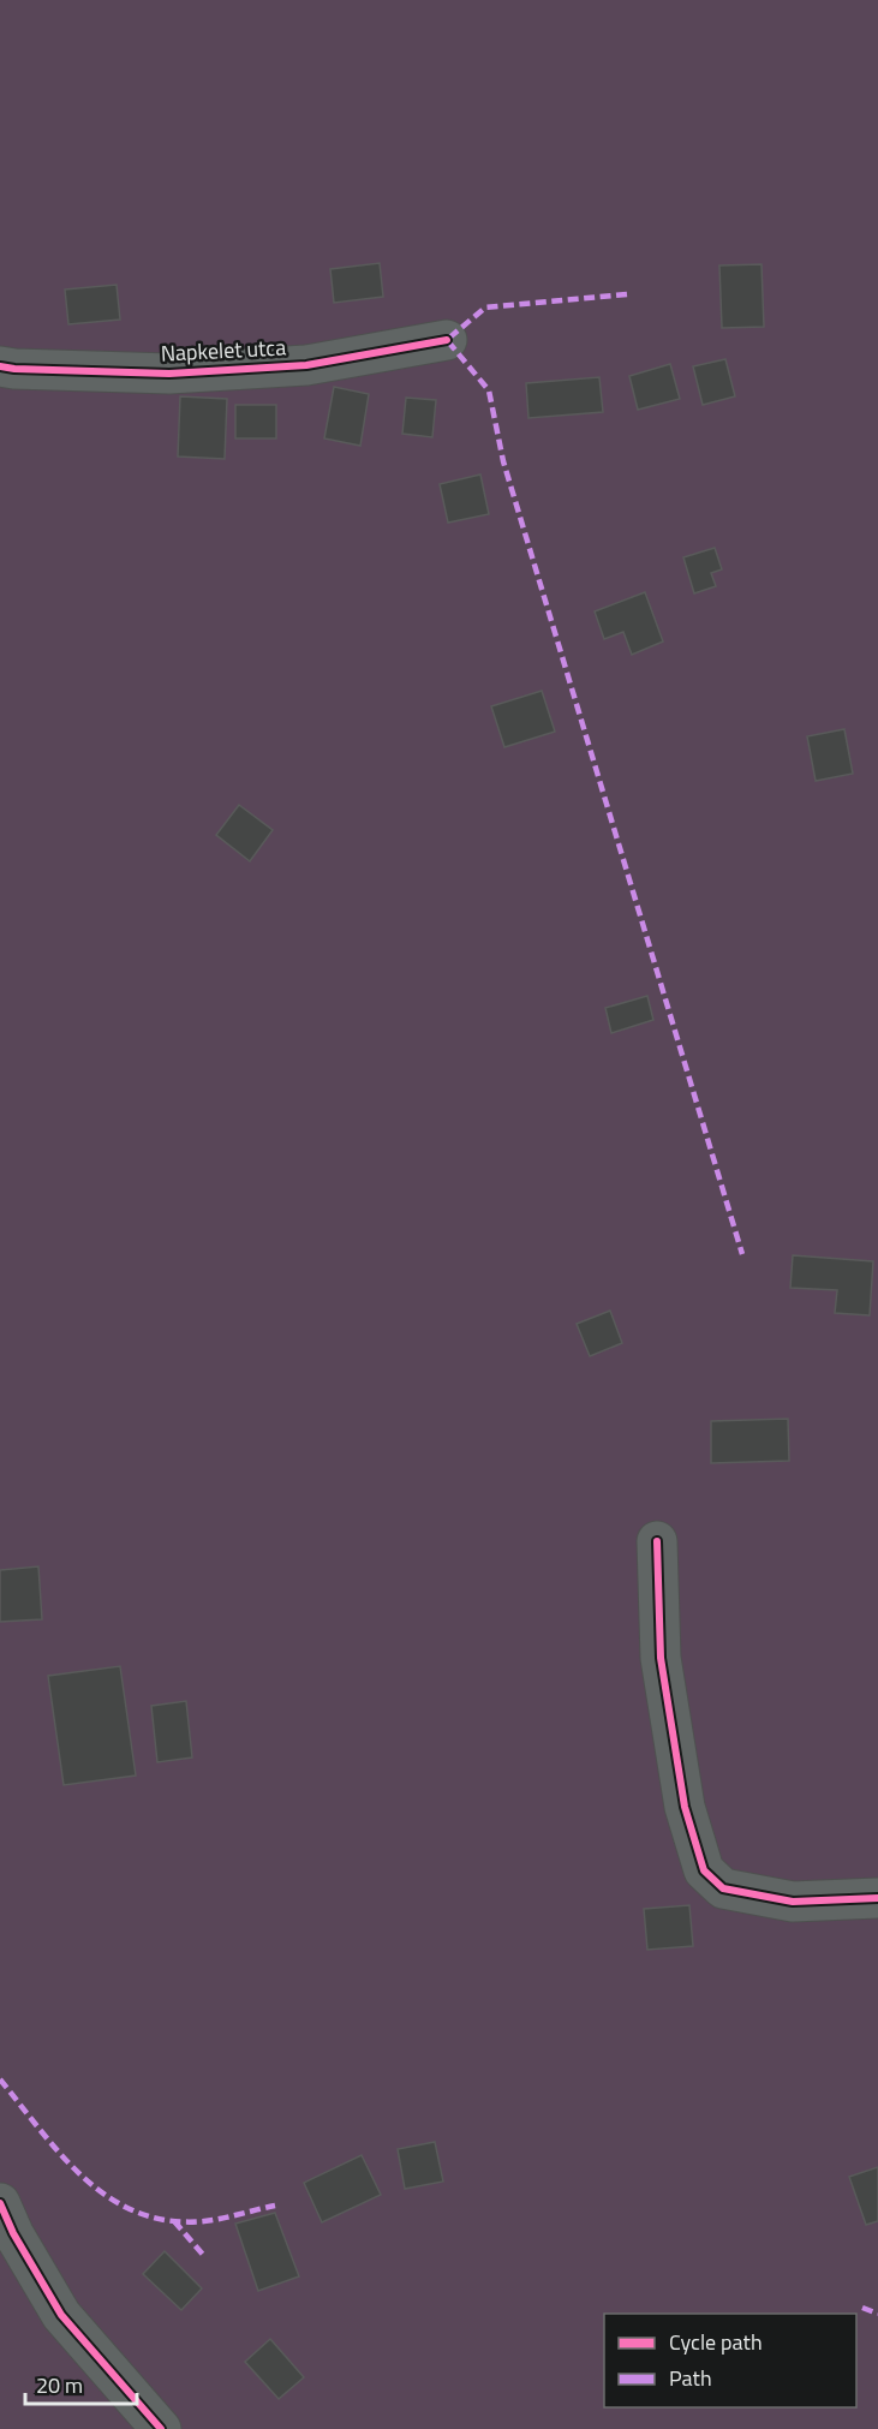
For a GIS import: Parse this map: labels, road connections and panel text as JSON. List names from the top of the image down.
{
  "streets": {
    "street": ["Napkelet utca"]
  },
  "legend": ["Cycle path", "Path"],
  "scale_bar": "20 m"
}
